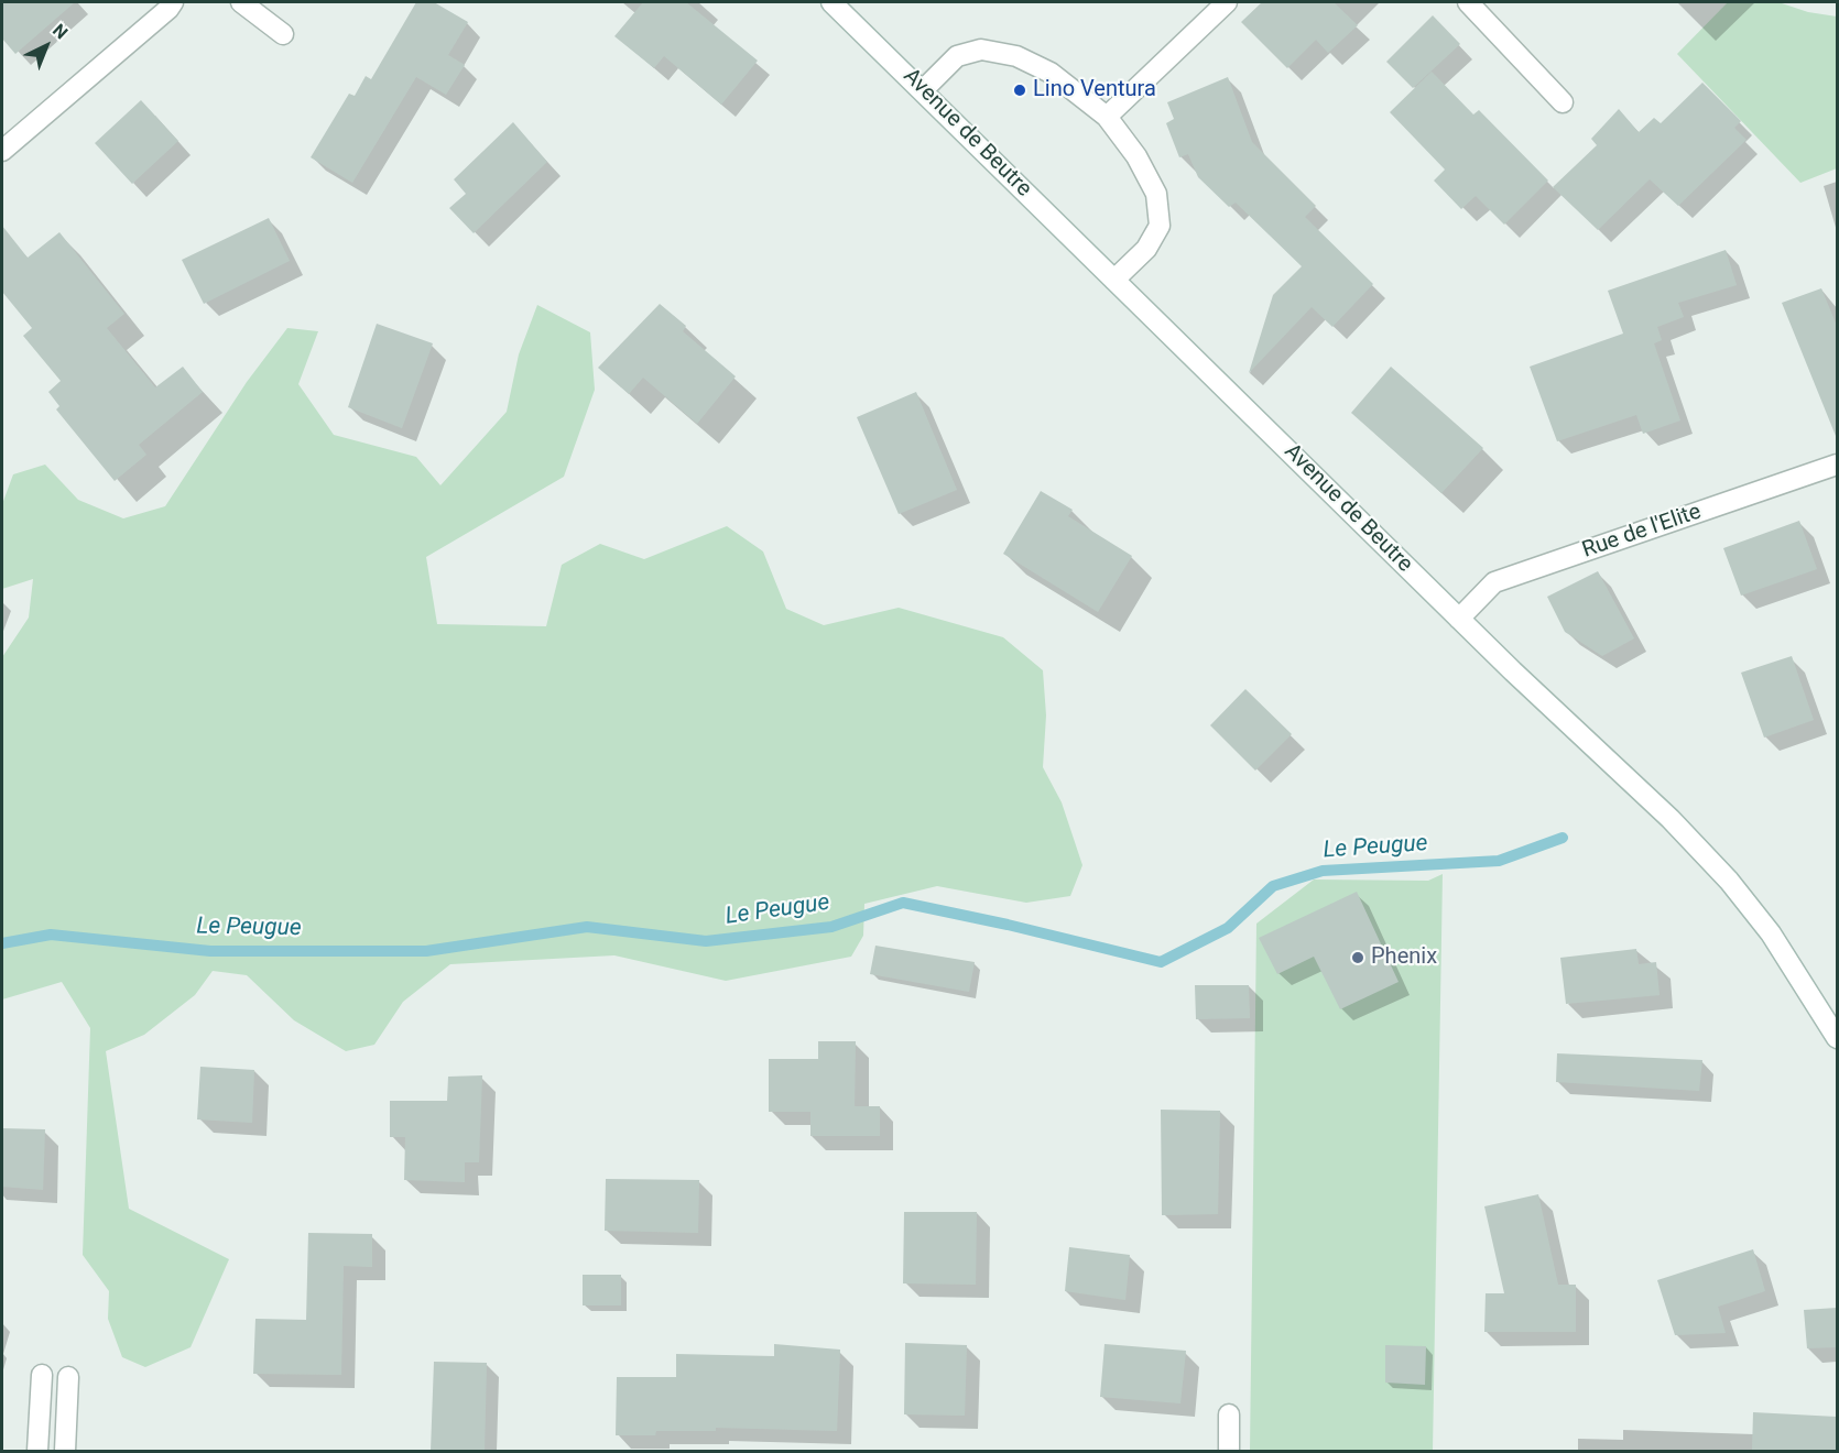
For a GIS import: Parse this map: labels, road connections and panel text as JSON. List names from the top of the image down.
{
  "streets": {
    "street": ["Avenue de Beutre", "Rue de l'Elite"]
  },
  "crossings": [
    ["Avenue de Beutre", "Rue de l'Elite"]
  ],
  "water": ["Le Peugue"],
  "places": ["Lino Ventura", "Phenix"],
  "north": "top right"
}
